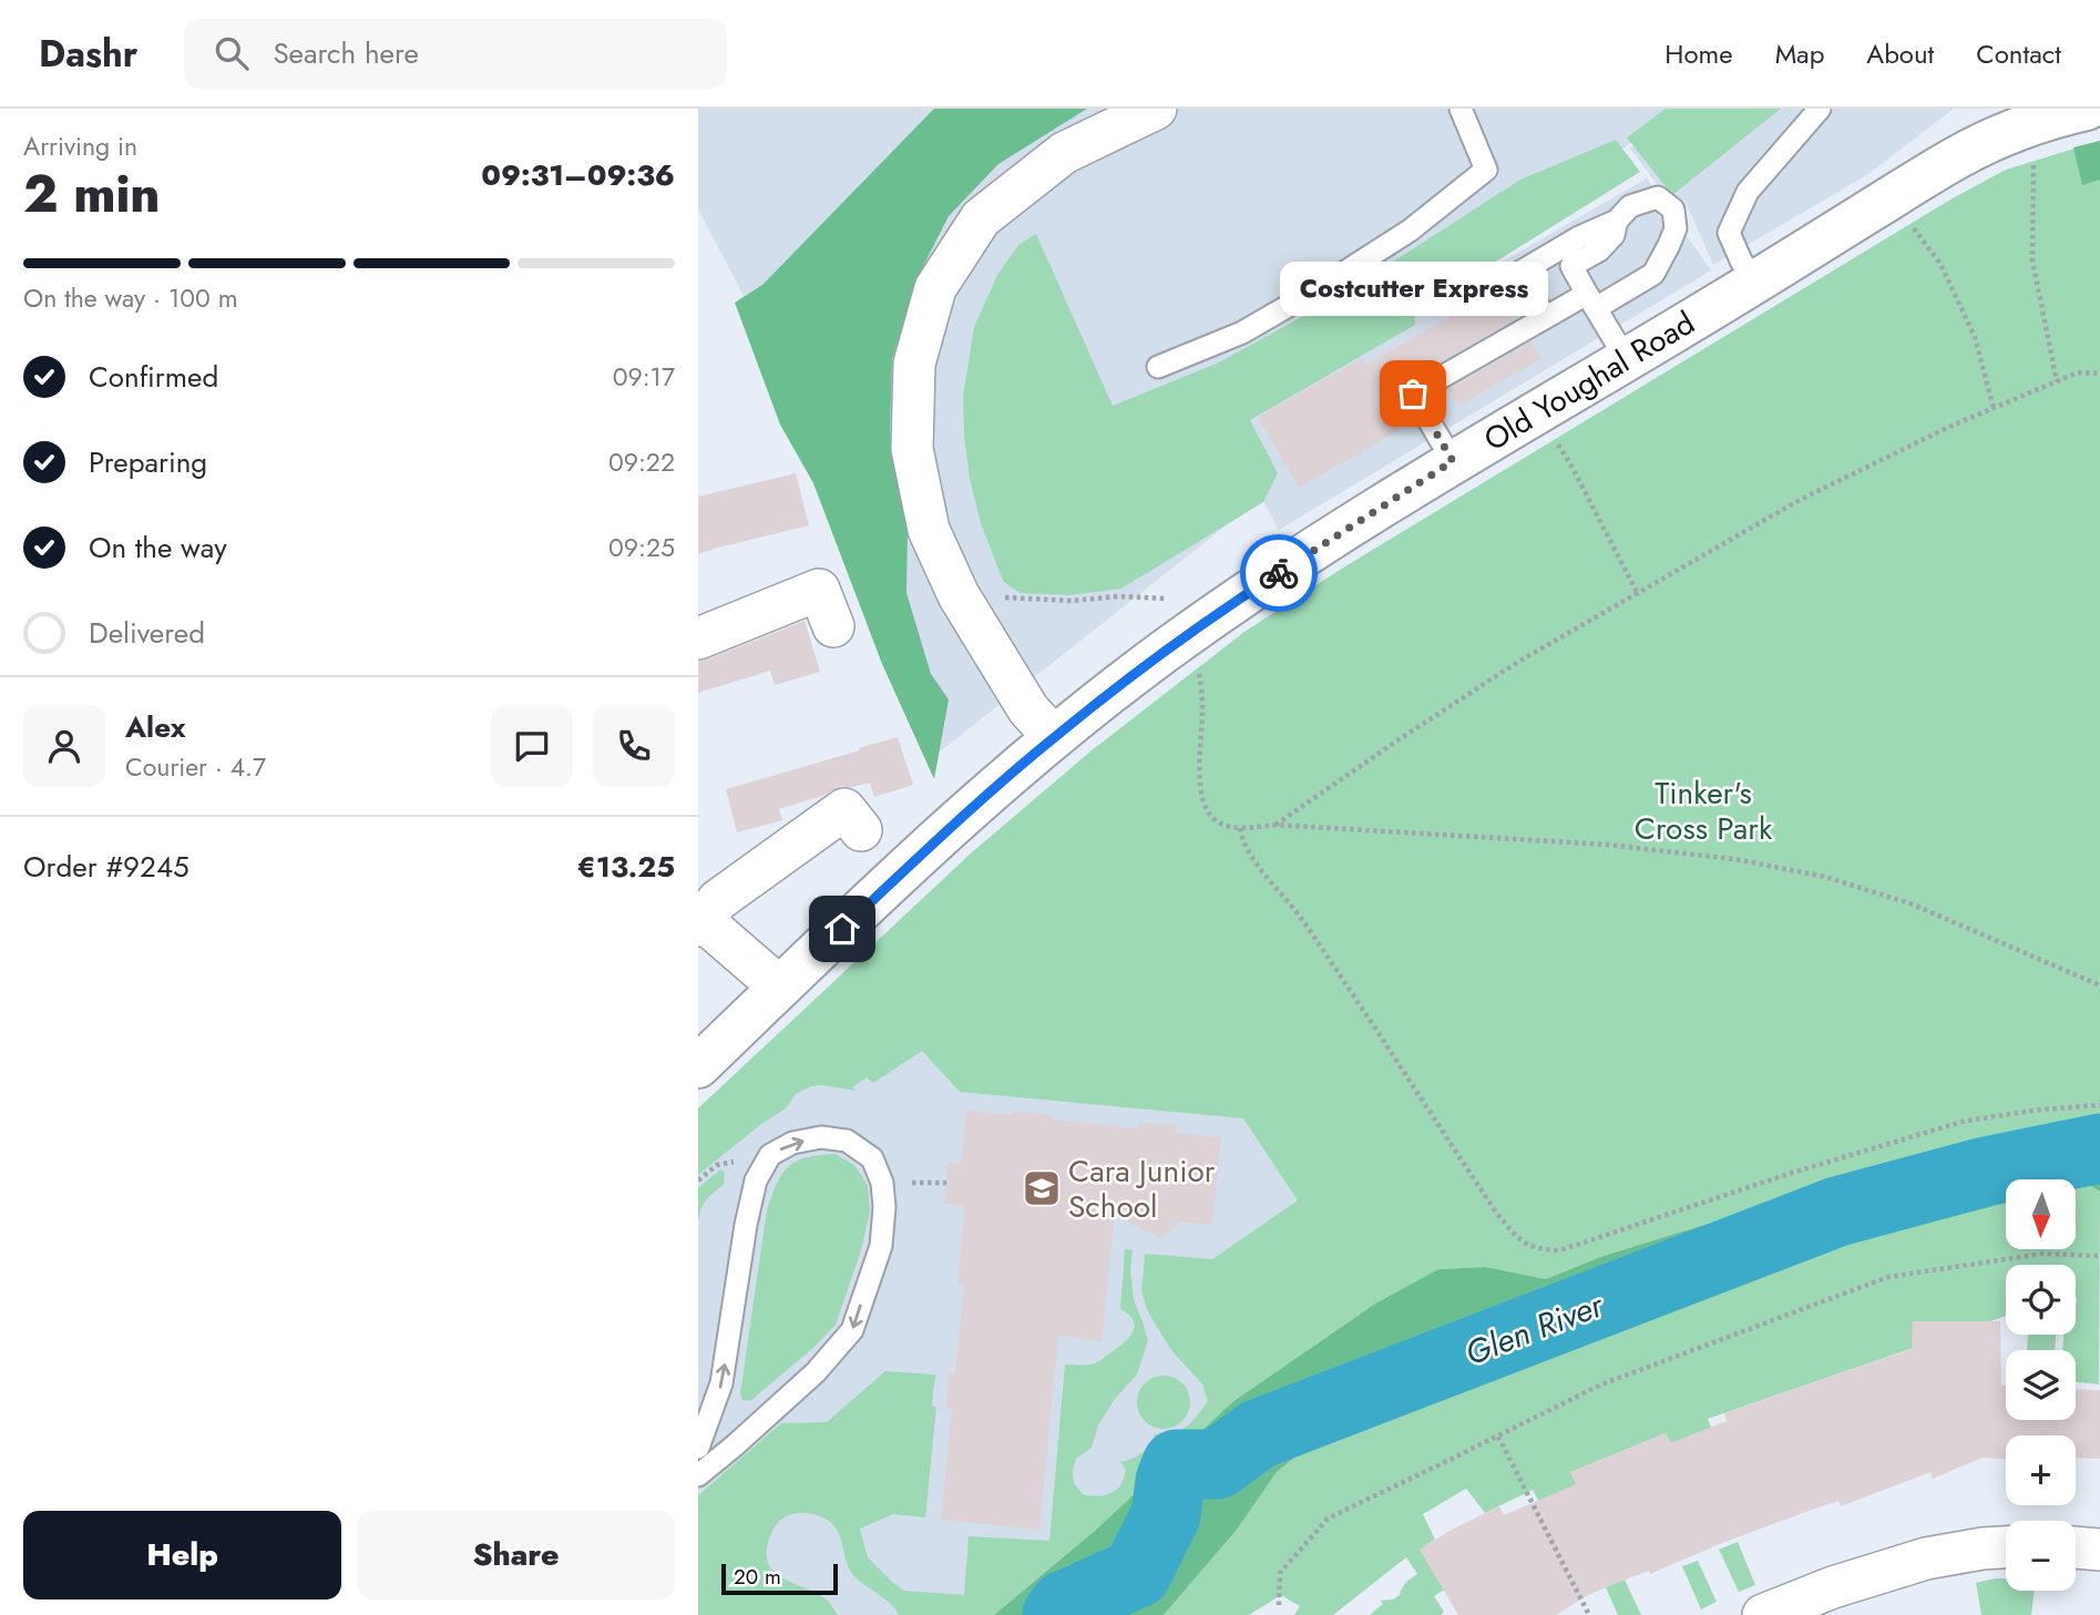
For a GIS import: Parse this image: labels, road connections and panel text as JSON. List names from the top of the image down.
{
  "streets": {
    "main road": ["Old Youghal Road"]
  },
  "water": ["Glen River"],
  "parks": ["Tinker's Cross Park"],
  "places": {
    "other": ["Costcutter Express"],
    "school or university": ["Cara Junior School"]
  },
  "scale_bar": "20 m",
  "north": "bottom",
  "page": {
    "header": "Dashr",
    "search": "Search here",
    "nav": [
      "Home",
      "Map",
      "About",
      "Contact"
    ],
    "heading": ["2 min", "Arriving in", "09:31–09:36"],
    "panel": [
      "Alex",
      "Courier · 4.7",
      "Order #9245",
      "€13.25"
    ],
    "bar": "On the way · 100 m",
    "bubble": "Costcutter Express",
    "list": [
      ["Confirmed", "09:17"],
      ["Preparing", "09:22"],
      ["On the way", "09:25"],
      "Delivered"
    ],
    "map_buttons": ["+", "−"],
    "buttons": ["Help", "Share"],
    "scale": "20 m"
  }
}
